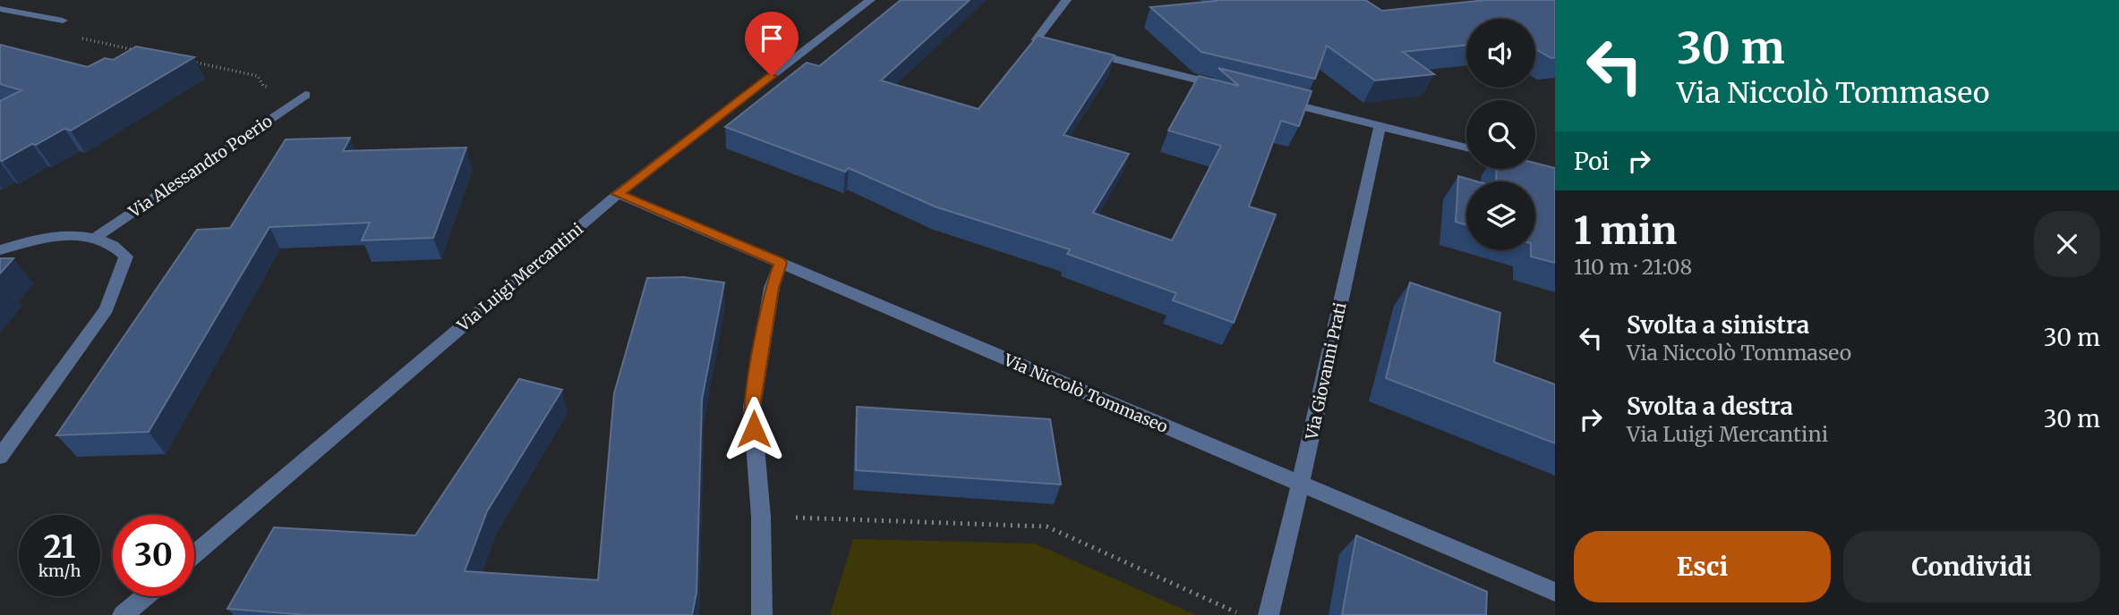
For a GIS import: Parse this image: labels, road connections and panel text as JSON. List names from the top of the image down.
{
  "streets": {
    "street": [
      "Via Alessandro Poerio",
      "Via Luigi Mercantini",
      "Via Giovanni Prati",
      "Via Niccolò Tommaseo"
    ]
  },
  "crossings": [
    ["Via Luigi Mercantini", "Via Niccolò Tommaseo"],
    ["Via Giovanni Prati", "Via Niccolò Tommaseo"]
  ],
  "page": {
    "turn": ["30 m", "Via Niccolò Tommaseo"],
    "then": "Poi",
    "heading": ["1 min", "110 m · 21:08"],
    "list": [
      {
        "name": "Svolta a sinistra",
        "note": "Via Niccolò Tommaseo",
        "value": "30 m"
      },
      {
        "name": "Svolta a destra",
        "note": "Via Luigi Mercantini",
        "value": "30 m"
      }
    ],
    "speed": "21 km/h",
    "limit": "30",
    "buttons": ["Esci", "Condividi"]
  }
}
